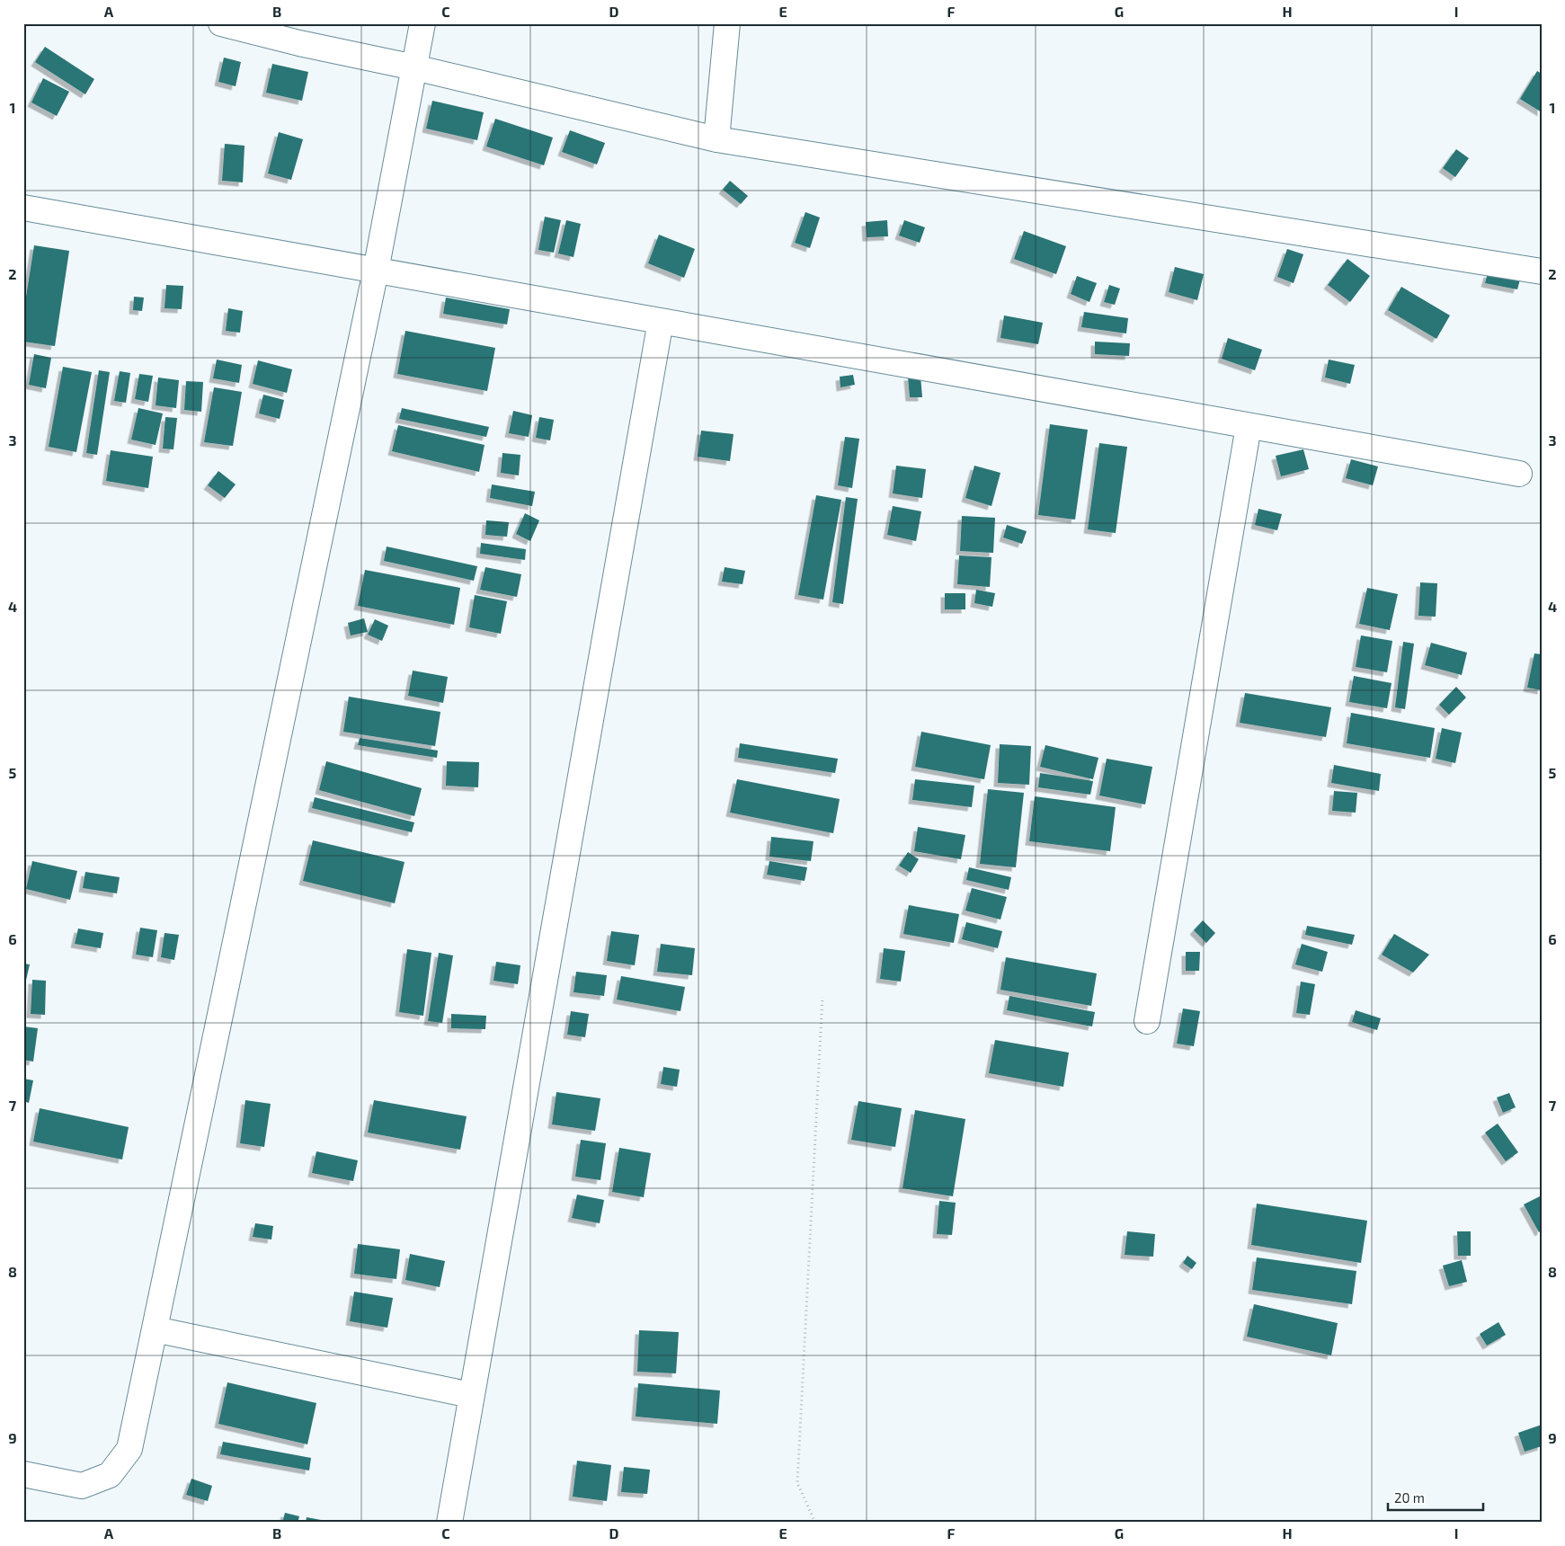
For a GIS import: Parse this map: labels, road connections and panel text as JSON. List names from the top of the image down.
{
  "scale_bar": "20 m",
  "grid": {
    "columns": [
      "A",
      "B",
      "C",
      "D",
      "E",
      "F",
      "G",
      "H",
      "I"
    ],
    "rows": [
      "1",
      "2",
      "3",
      "4",
      "5",
      "6",
      "7",
      "8",
      "9"
    ]
  }
}
